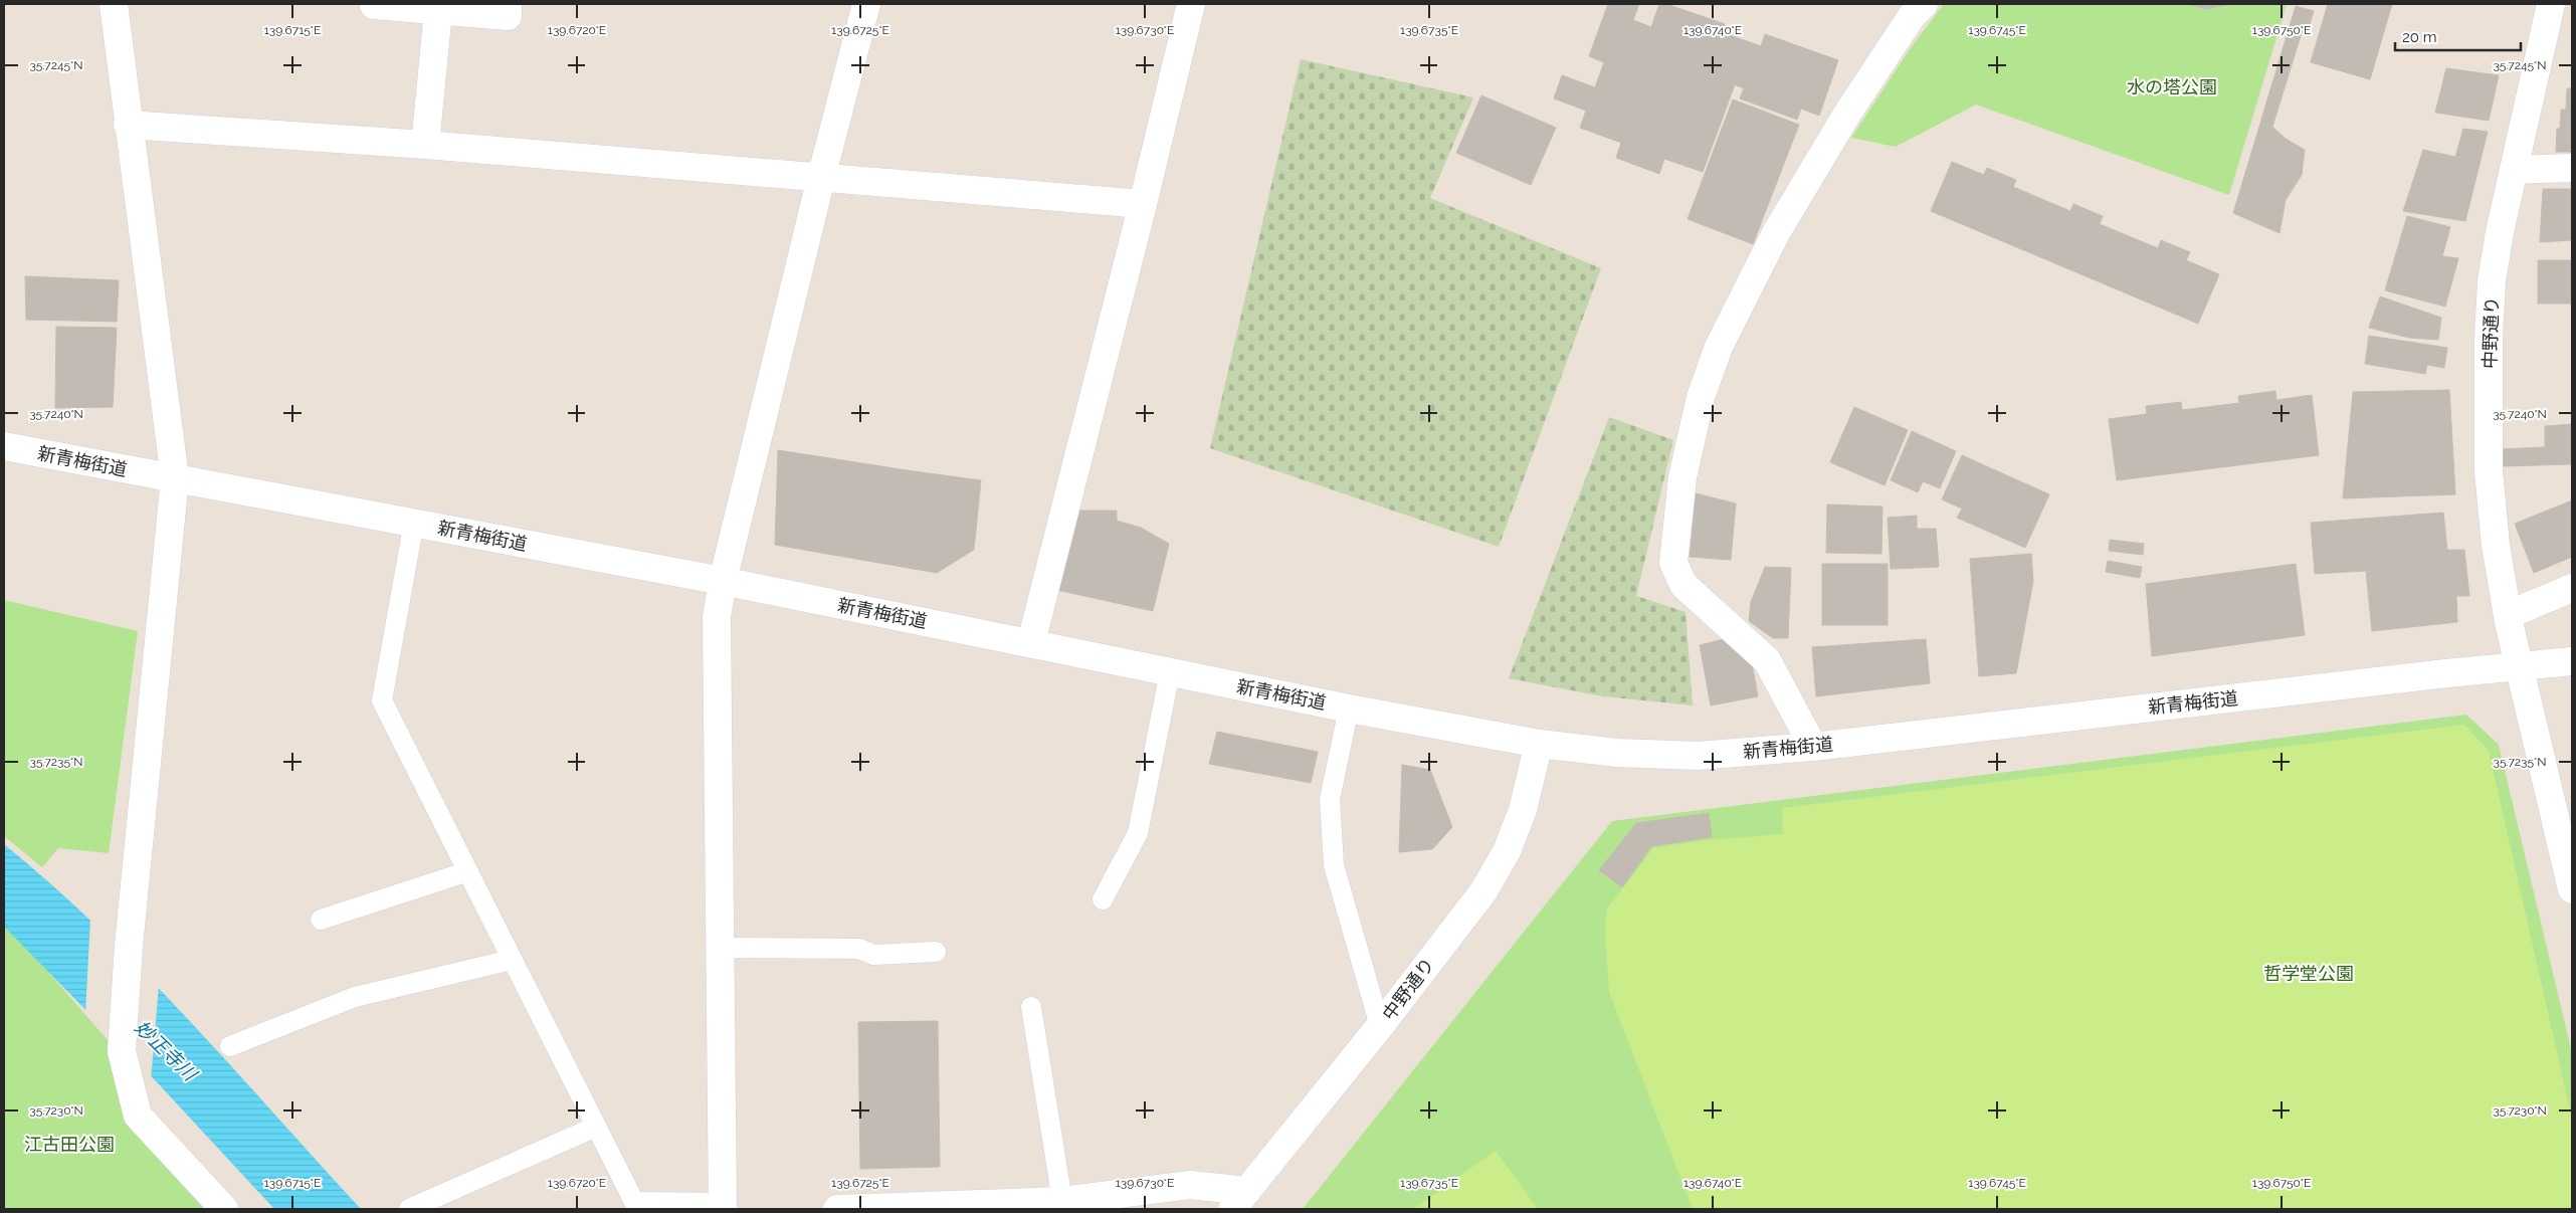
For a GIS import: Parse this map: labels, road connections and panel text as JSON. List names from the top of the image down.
{
  "streets": {
    "street": ["中野通り", "新青梅街道"]
  },
  "crossings": [
    ["中野通り", "新青梅街道"]
  ],
  "water": ["妙正寺川"],
  "parks": ["水の塔公園", "哲学堂公園", "江古田公園"],
  "scale_bar": "20 m",
  "coordinates": [
    "139.6715°E",
    "139.6720°E",
    "139.6725°E",
    "139.6730°E",
    "139.6735°E",
    "139.6740°E",
    "139.6745°E",
    "139.6750°E",
    "35.7245°N",
    "35.7240°N",
    "35.7235°N",
    "35.7230°N"
  ]
}
